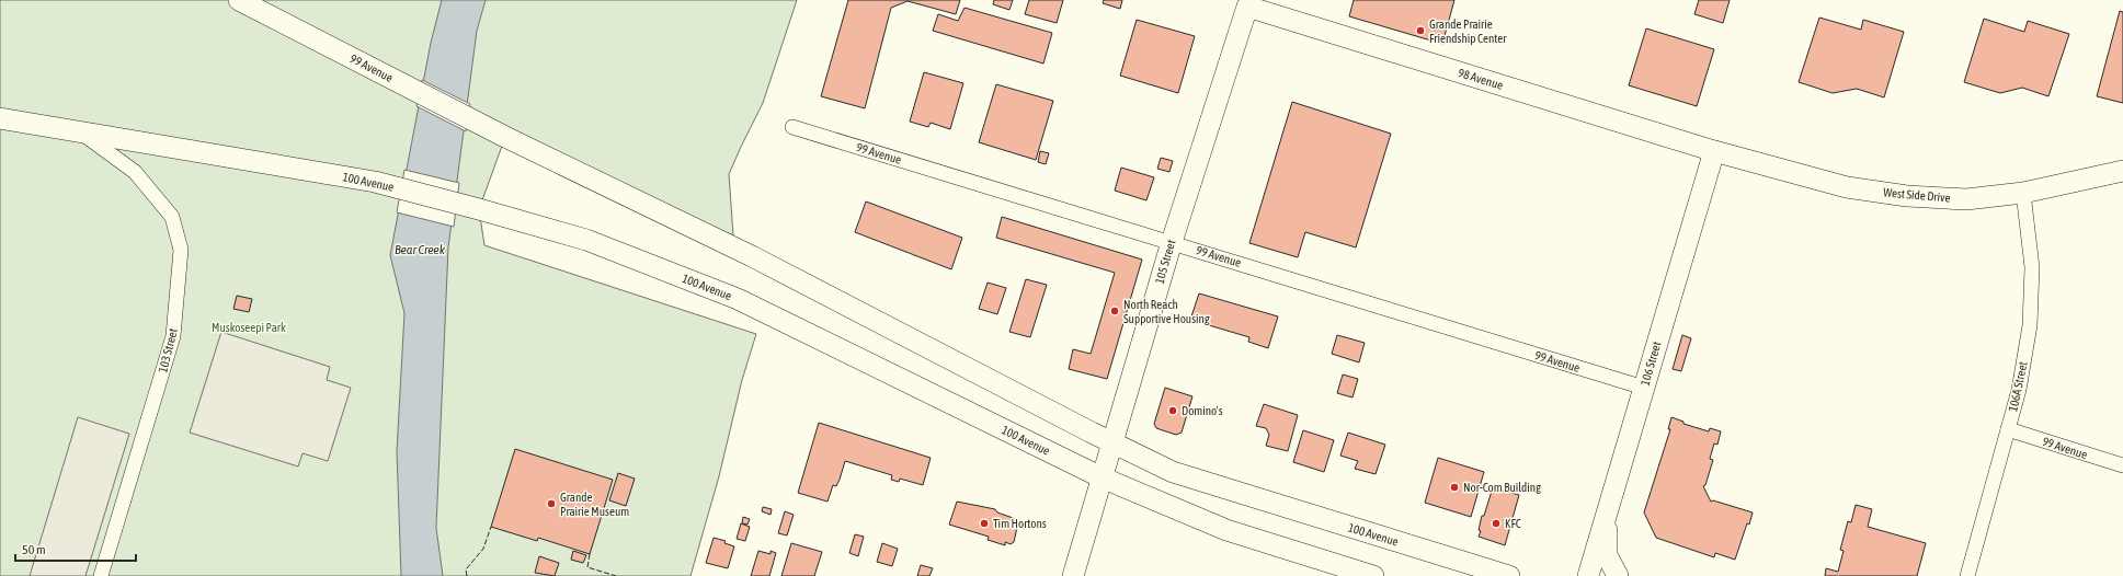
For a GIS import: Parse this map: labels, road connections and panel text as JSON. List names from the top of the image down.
{
  "streets": {
    "main road": [
      "99 Avenue",
      "98 Avenue",
      "100 Avenue",
      "West Side Drive",
      "105 Street",
      "106 Street"
    ],
    "street": ["103 Street", "106A Street"]
  },
  "crossings": [
    ["99 Avenue", "100 Avenue"],
    ["99 Avenue", "105 Street"],
    ["99 Avenue", "106 Street"],
    ["99 Avenue", "106A Street"],
    ["98 Avenue", "West Side Drive"],
    ["98 Avenue", "105 Street"],
    ["98 Avenue", "106 Street"],
    ["100 Avenue", "105 Street"],
    ["100 Avenue", "103 Street"],
    ["West Side Drive", "106 Street"],
    ["West Side Drive", "106A Street"]
  ],
  "water": ["Bear Creek"],
  "parks": ["Muskoseepi Park"],
  "places": [
    "Grande Prairie Friendship Center",
    "North Reach Supportive Housing",
    "Domino's",
    "Nor-Com Building",
    "Grande Prairie Museum",
    "Tim Hortons",
    "KFC"
  ],
  "scale_bar": "50 m"
}
